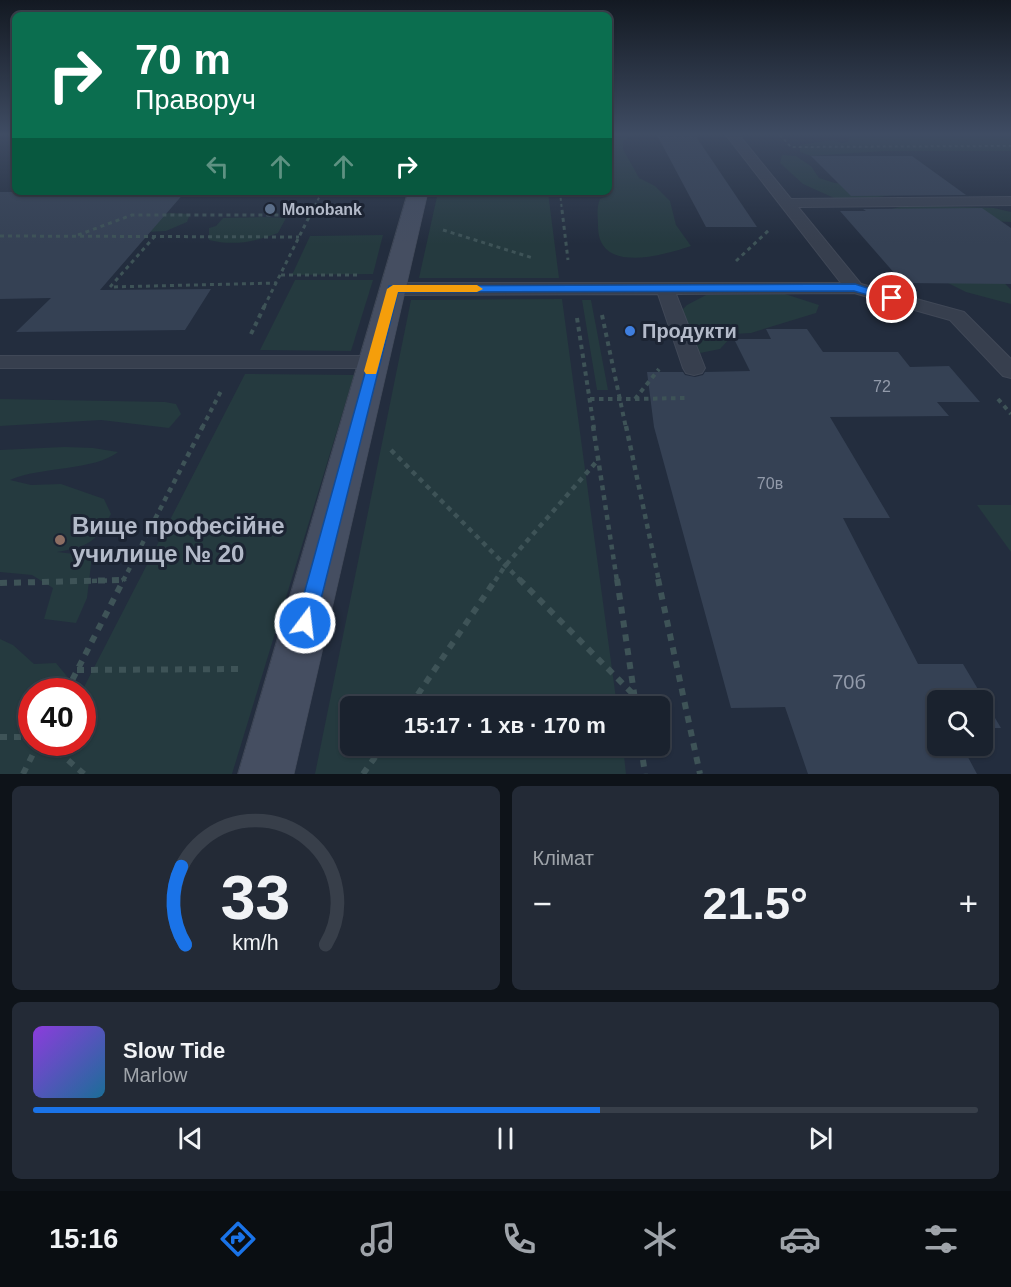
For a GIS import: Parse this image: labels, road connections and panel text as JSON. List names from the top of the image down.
{
  "places": ["Monobank", "Продукти", "Вище професійне училище № 20"],
  "house_numbers": ["72", "70в", "70б"],
  "page": {
    "turn": ["70 m", "Праворуч"],
    "limit": "40",
    "trip": "15:17 · 1 хв · 170 m",
    "tile": "Клімат",
    "heat": ["−", "21.5°", "+"],
    "song": ["Slow Tide", "Marlow"],
    "tabs": "15:16",
    "gauge": ["33", "km/h"]
  }
}
